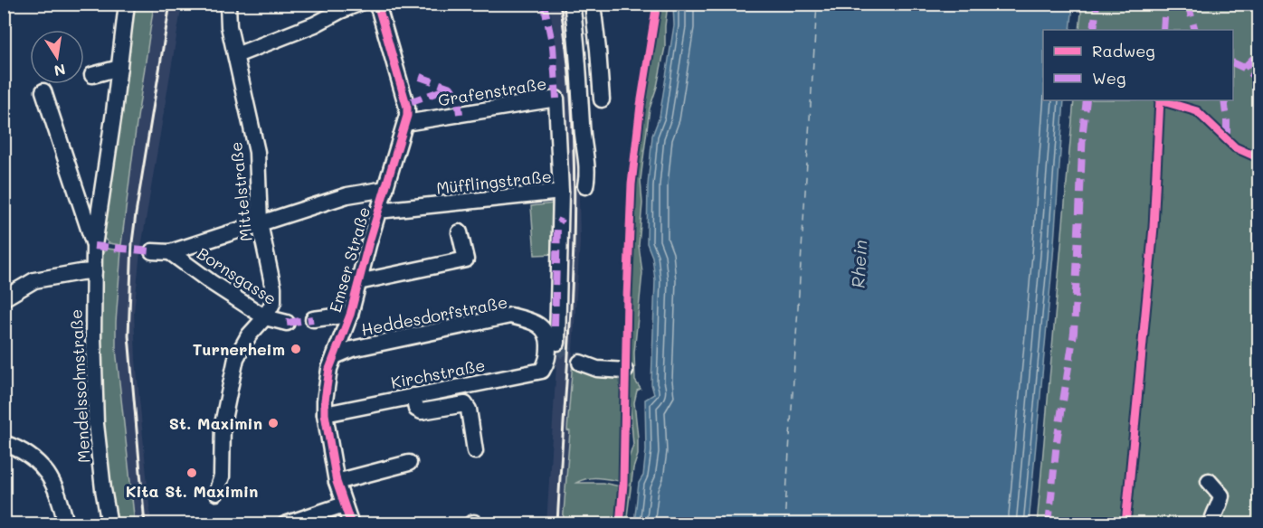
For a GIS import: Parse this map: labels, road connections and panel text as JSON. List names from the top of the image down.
{
  "streets": {
    "street": [
      "Grafenstraße",
      "Müfflingstraße",
      "Mittelstraße",
      "Emser Straße",
      "Bornsgasse",
      "Heddesdorfstraße",
      "Kirchstraße",
      "Mendelssohnstraße"
    ]
  },
  "crossings": [
    ["Grafenstraße", "Müfflingstraße"],
    ["Grafenstraße", "Emser Straße"],
    ["Müfflingstraße", "Emser Straße"],
    ["Mittelstraße", "Bornsgasse"],
    ["Emser Straße", "Heddesdorfstraße"],
    ["Emser Straße", "Kirchstraße"],
    ["Heddesdorfstraße", "Kirchstraße"]
  ],
  "water": ["Rhein"],
  "places": ["Turnerheim", "St. Maximin", "Kita St. Maximin"],
  "legend": ["Radweg", "Weg"],
  "north": "bottom"
}
